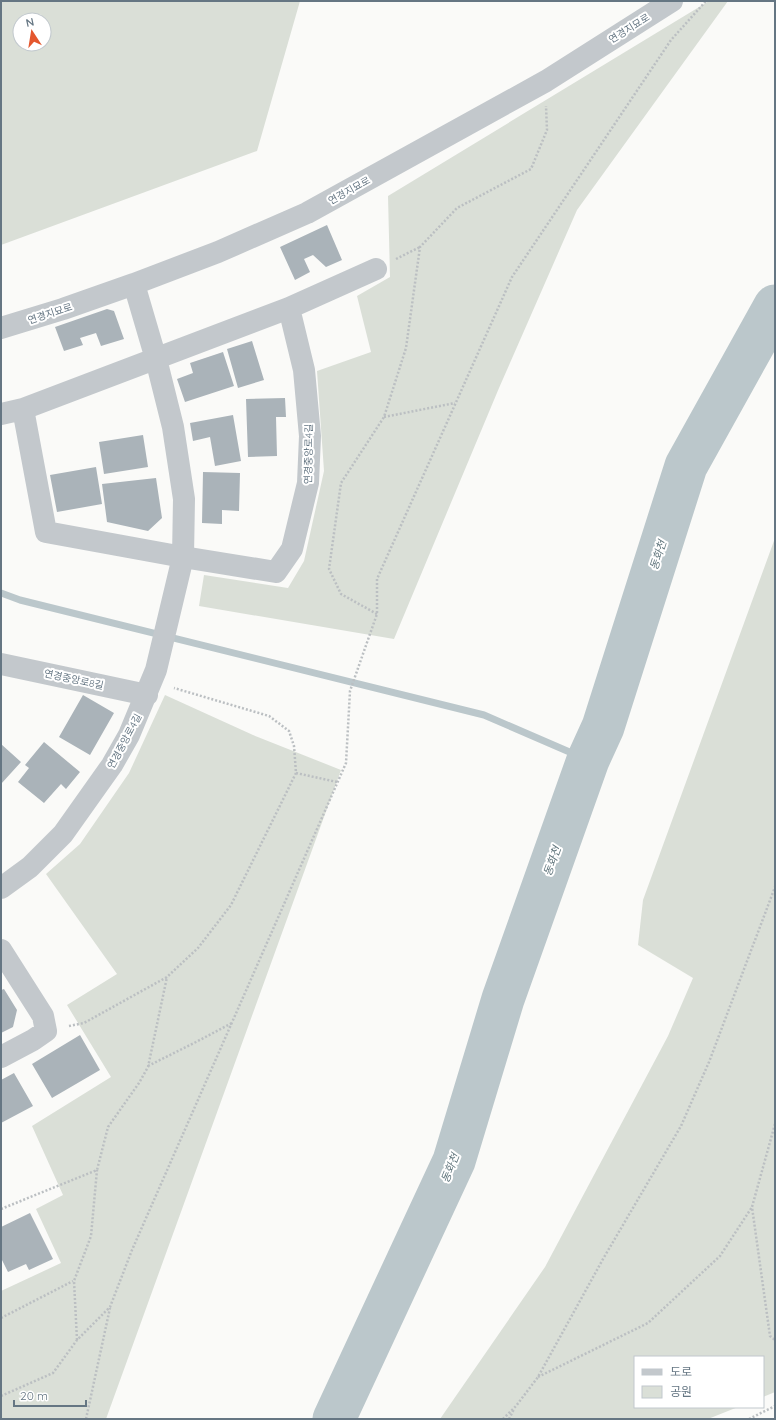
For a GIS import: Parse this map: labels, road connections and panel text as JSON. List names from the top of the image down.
{
  "streets": {
    "street": ["연경지묘로", "연경중앙로4길", "연경중앙로8길"]
  },
  "crossings": [
    ["연경지묘로", "연경중앙로4길"],
    ["연경중앙로4길", "연경중앙로8길"]
  ],
  "water": ["동화천"],
  "legend": ["도로", "공원"],
  "scale_bar": "20 m",
  "north": "top"
}
